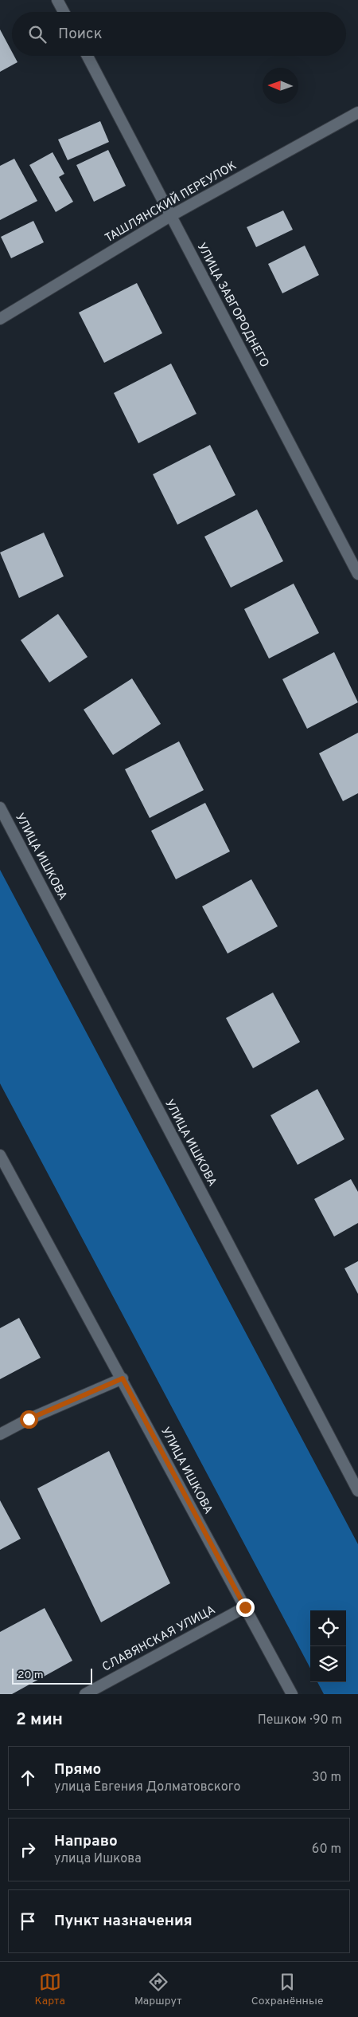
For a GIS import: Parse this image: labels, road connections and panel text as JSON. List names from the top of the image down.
{
  "streets": {
    "street": [
      "ТАШЛЯНСКИЙ ПЕРЕУЛОК",
      "УЛИЦА ЗАВГОРОДНЕГО",
      "УЛИЦА ИШКОВА",
      "СЛАВЯНСКАЯ УЛИЦА"
    ]
  },
  "crossings": [
    ["ТАШЛЯНСКИЙ ПЕРЕУЛОК", "УЛИЦА ЗАВГОРОДНЕГО"],
    ["УЛИЦА ИШКОВА", "СЛАВЯНСКАЯ УЛИЦА"]
  ],
  "scale_bar": "20 m",
  "north": "left",
  "page": {
    "search": "Поиск",
    "scale": "20 m",
    "heading": ["2 мин", "Пешком · 90 m"],
    "list": [
      ["Прямо", "улица Евгения Долматовского", "30 m"],
      ["Направо", "улица Ишкова", "60 m"],
      "Пункт назначения"
    ],
    "nav": ["Карта", "Маршрут", "Сохранённые"]
  }
}
